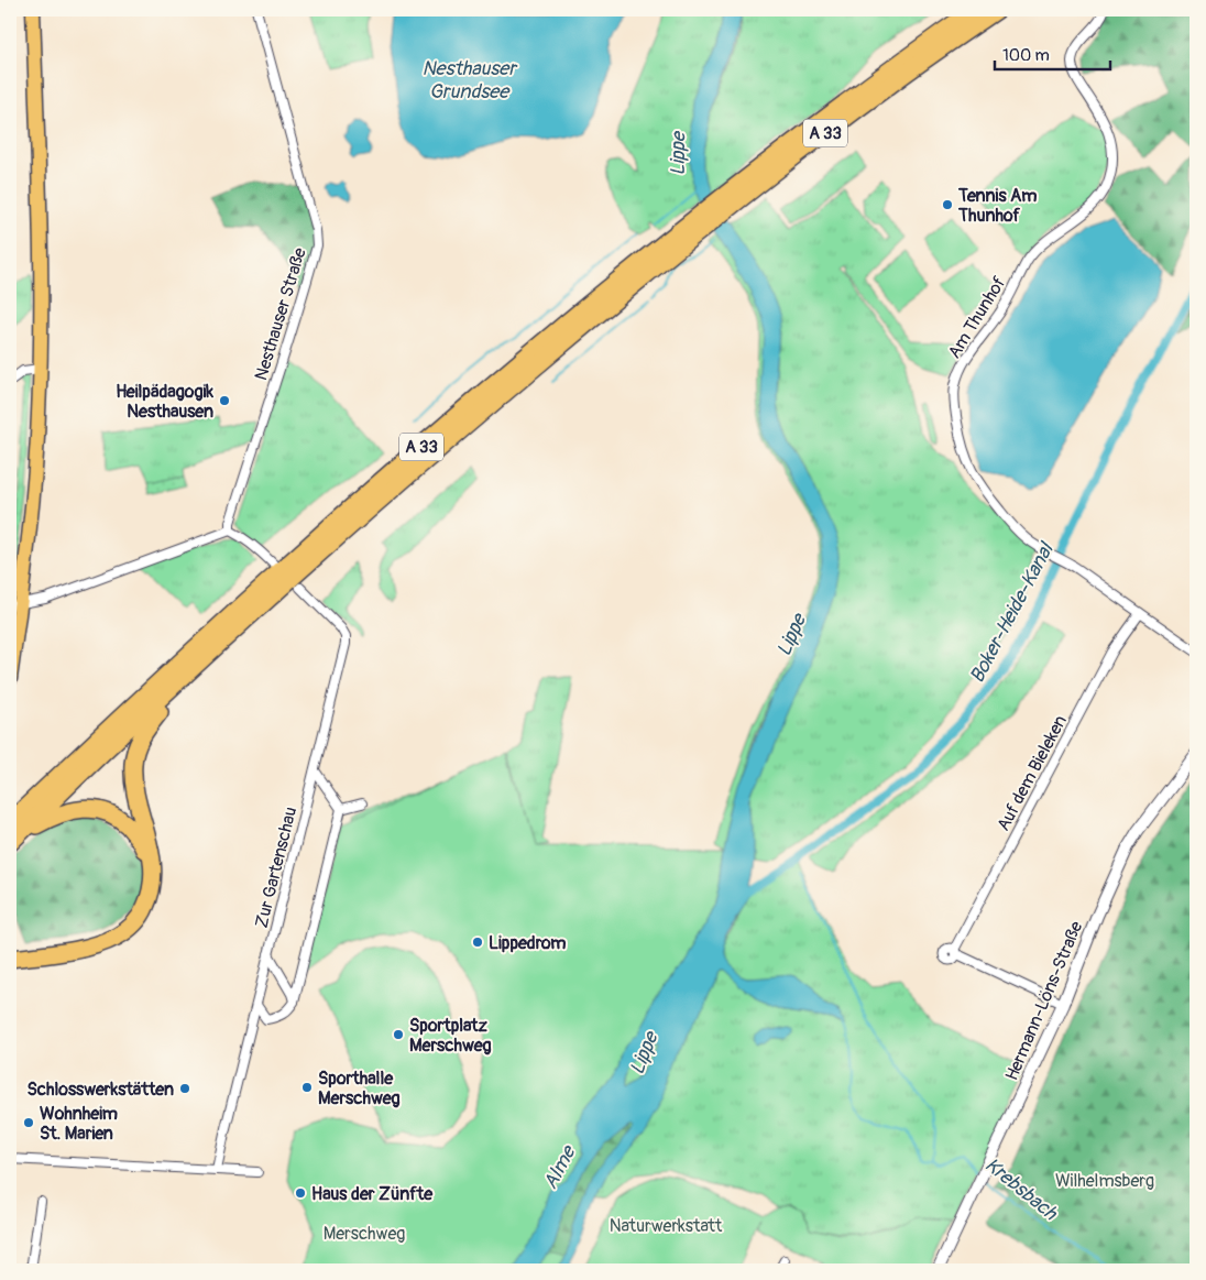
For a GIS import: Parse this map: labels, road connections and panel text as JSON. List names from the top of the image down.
{
  "streets": {
    "highway": ["A 33"],
    "street": [
      "Nesthauser Straße",
      "Am Thunhof",
      "Auf dem Bieleken",
      "Zur Gartenschau",
      "Hermann-Löns-Straße"
    ]
  },
  "crossings": [
    ["Am Thunhof", "Auf dem Bieleken"],
    ["Auf dem Bieleken", "Hermann-Löns-Straße"]
  ],
  "water": [
    "Nesthauser Grundsee",
    "Lippe",
    "Boker-Heide-Kanal",
    "Alme",
    "Krebsbach"
  ],
  "parks": ["Wilhelmsberg", "Naturwerkstatt", "Merschweg"],
  "places": [
    "Tennis Am Thunhof",
    "Heilpädagogik Nesthausen",
    "Lippedrom",
    "Sportplatz Merschweg",
    "Sporthalle Merschweg",
    "Schlosswerkstätten",
    "Wohnheim St. Marien",
    "Haus der Zünfte"
  ],
  "scale_bar": "100 m"
}
